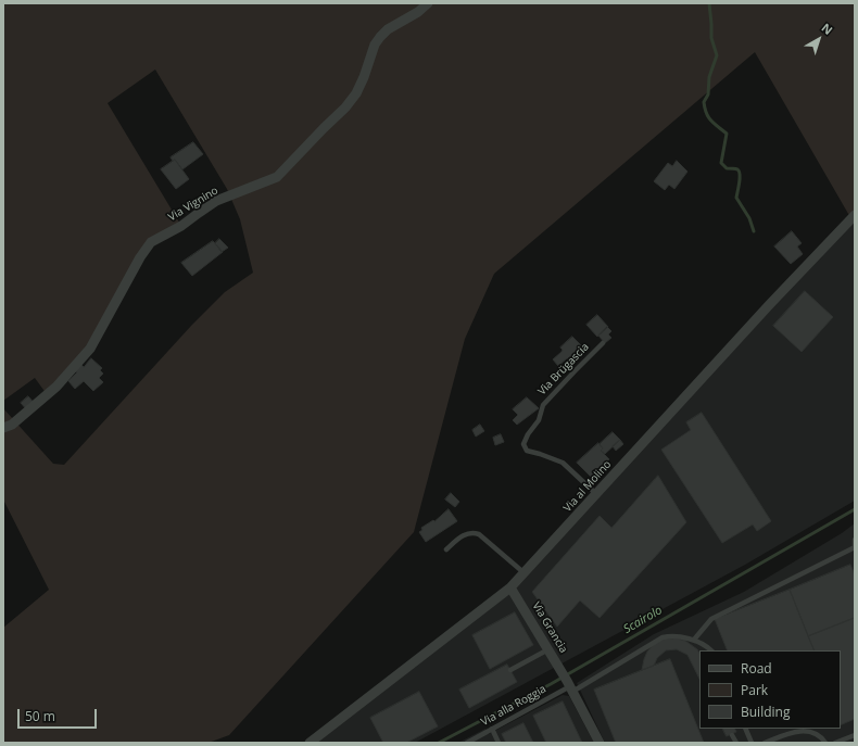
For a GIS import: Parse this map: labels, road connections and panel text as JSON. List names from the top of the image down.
{
  "streets": {
    "street": ["Via Vignino", "Via al Molino", "Via Grancia"],
    "lane": ["Via Brügascia", "Via alla Roggia"]
  },
  "crossings": [
    ["Via Brügascia", "Via al Molino"],
    ["Via al Molino", "Via Grancia"],
    ["Via Grancia", "Via alla Roggia"]
  ],
  "water": ["Scairolo"],
  "legend": ["Road", "Park", "Building"],
  "scale_bar": "50 m",
  "north": "top right"
}
